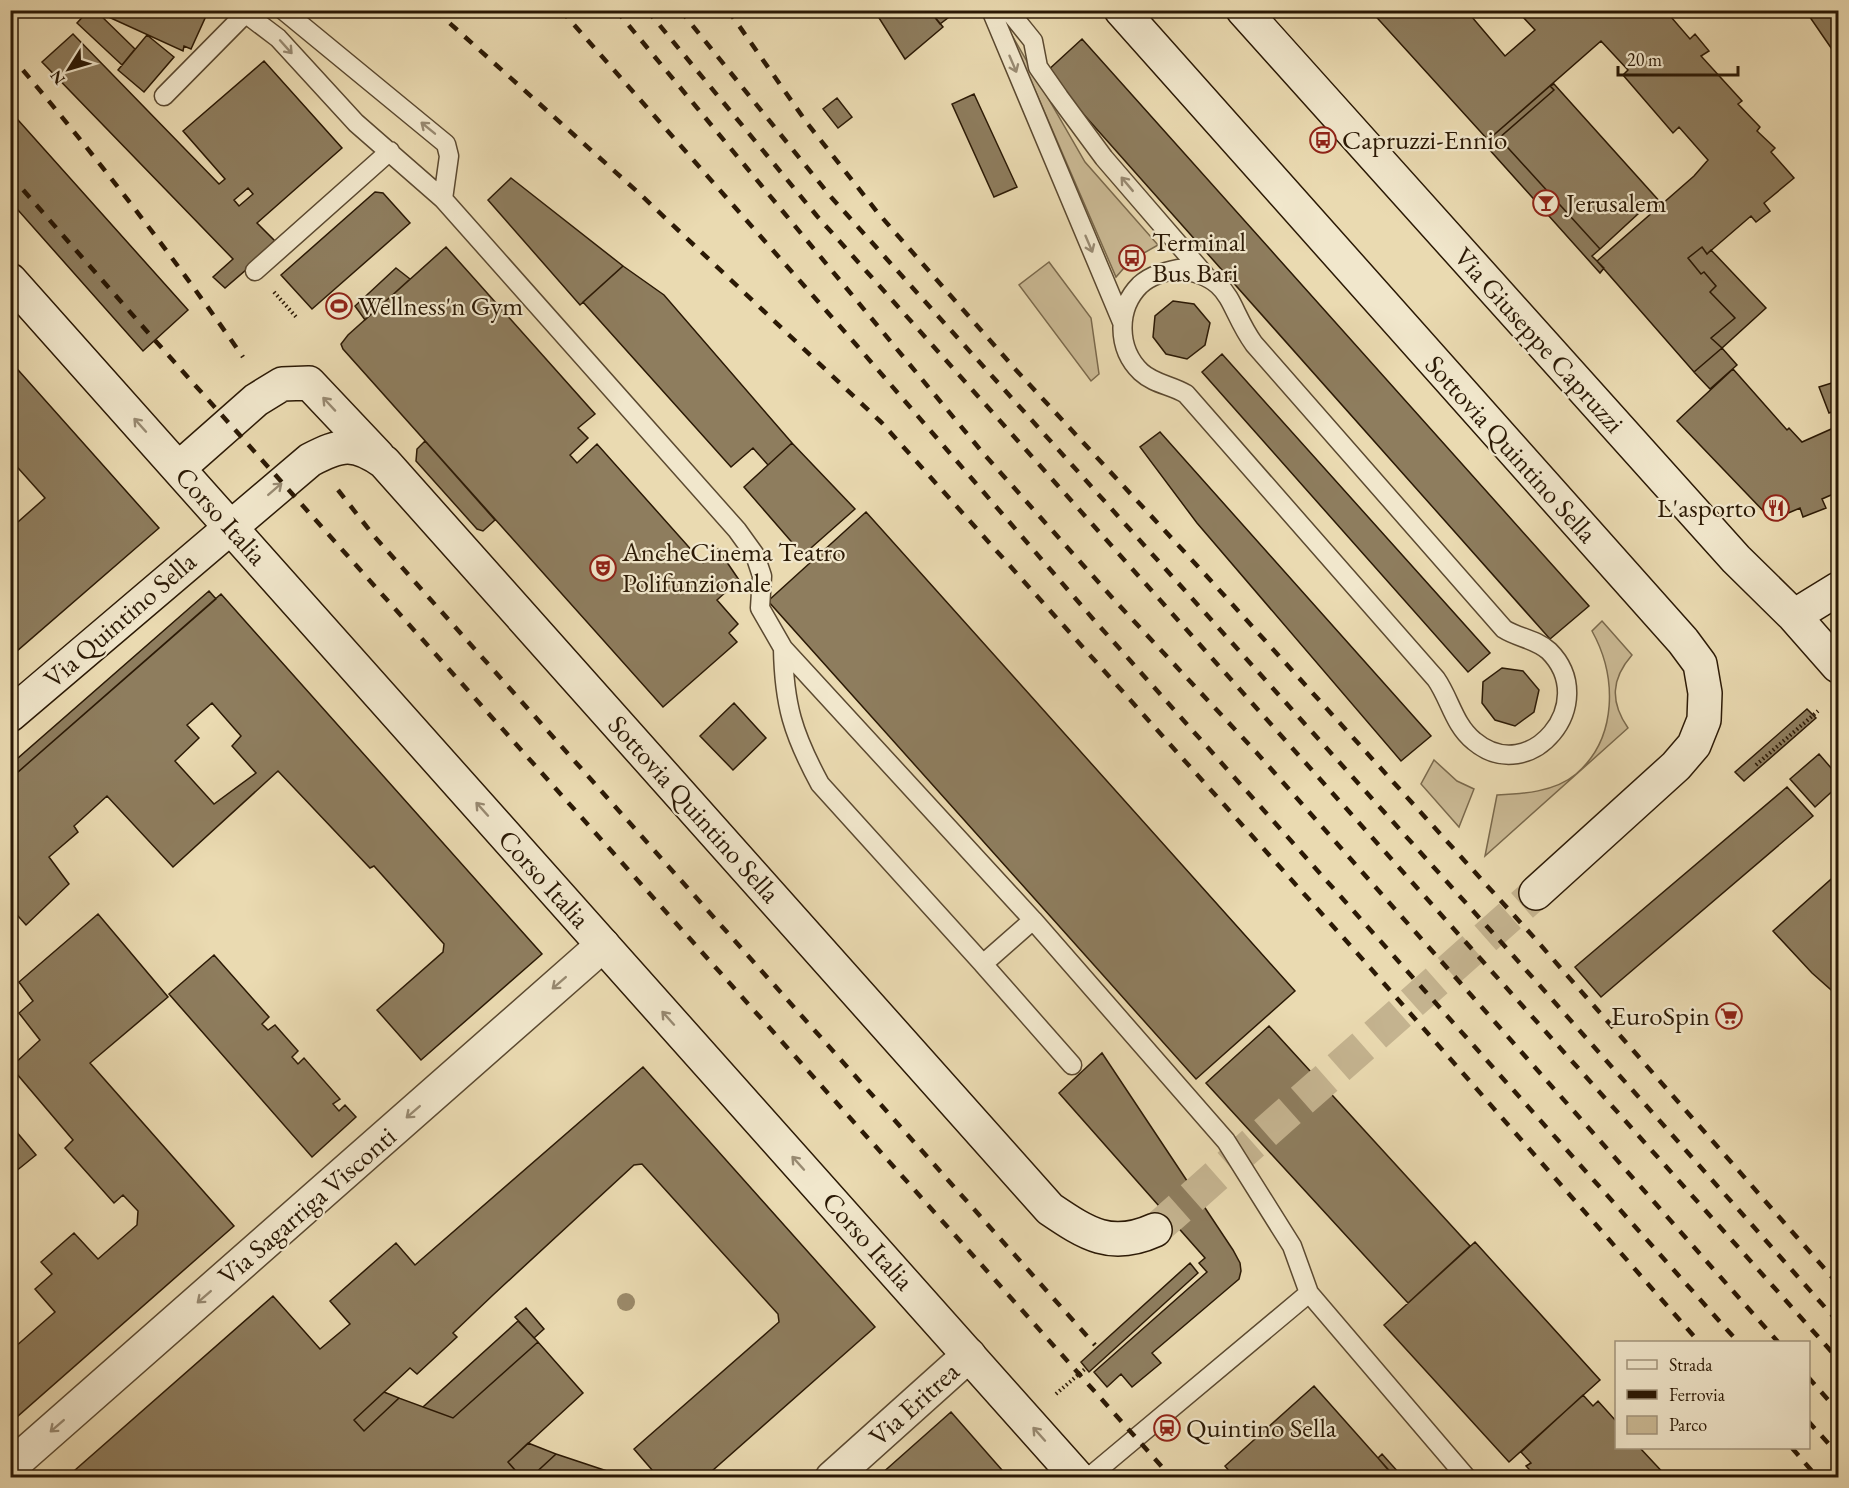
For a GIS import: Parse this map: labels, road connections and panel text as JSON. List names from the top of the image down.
{
  "streets": {
    "street": [
      "Via Giuseppe Capruzzi",
      "Sottovia Quintino Sella",
      "Corso Italia",
      "Via Quintino Sella",
      "Via Sagarriga Visconti",
      "Via Eritrea"
    ]
  },
  "crossings": [
    ["Sottovia Quintino Sella", "Corso Italia"],
    ["Sottovia Quintino Sella", "Via Quintino Sella"],
    ["Corso Italia", "Via Quintino Sella"],
    ["Corso Italia", "Via Sagarriga Visconti"],
    ["Corso Italia", "Via Eritrea"]
  ],
  "one_way": ["Corso Italia", "Via Sagarriga Visconti"],
  "places": {
    "bus stop": ["Capruzzi-Ennio", "Terminal Bus Bari"],
    "bar": ["Jerusalem"],
    "sports": ["Wellness'n Gym"],
    "restaurant": ["L'asporto"],
    "theatre": ["AncheCinema Teatro Polifunzionale"],
    "supermarket": ["EuroSpin"],
    "station": ["Quintino Sella"]
  },
  "legend": ["Strada", "Ferrovia", "Parco"],
  "scale_bar": "20 m",
  "north": "bottom left"
}
